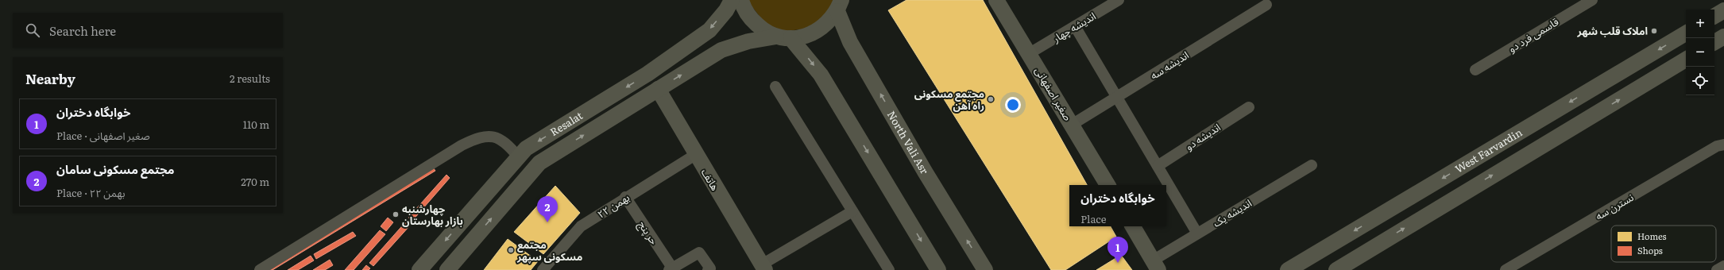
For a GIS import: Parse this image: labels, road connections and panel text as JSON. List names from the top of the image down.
{
  "streets": {
    "main road": [
      "صغیر اصفهانی",
      "Resalat",
      "North Vali Asr",
      "West Farvardin",
      "هاتف"
    ],
    "street": [
      "اندیشه چهار",
      "قاسمی فرد دو",
      "اندیشه سه",
      "اندیشه دو",
      "۲۲ بهمن",
      "نسترن سه",
      "اندیشه یک",
      "حر پنج"
    ]
  },
  "crossings": [
    ["اندیشه چهار", "صغیر اصفهانی"],
    ["اندیشه سه", "صغیر اصفهانی"],
    ["Resalat", "North Vali Asr"],
    ["Resalat", "هاتف"],
    ["هاتف", "۲۲ بهمن"],
    ["۲۲ بهمن", "حر پنج"]
  ],
  "places": [
    "املاک قلب شهر",
    "مجتمع مسکونی راه آهن",
    "چهارشنبه بازار بهارستان",
    "مجتمع مسکونی سپهر"
  ],
  "legend": ["Homes", "Shops"],
  "page": {
    "map_buttons": ["+", "−"],
    "search": "Search here",
    "heading": ["Nearby", "2 results"],
    "list": [
      {
        "mark": "1",
        "name": "خوابگاه دختران",
        "note": "Place · صغیر اصفهانی",
        "value": "110 m"
      },
      {
        "mark": "2",
        "name": "مجتمع مسکونی سامان",
        "note": "Place · ۲۲ بهمن",
        "value": "270 m"
      }
    ],
    "popup": ["خوابگاه دختران", "Place"],
    "pins": ["2", "1"]
  }
}
